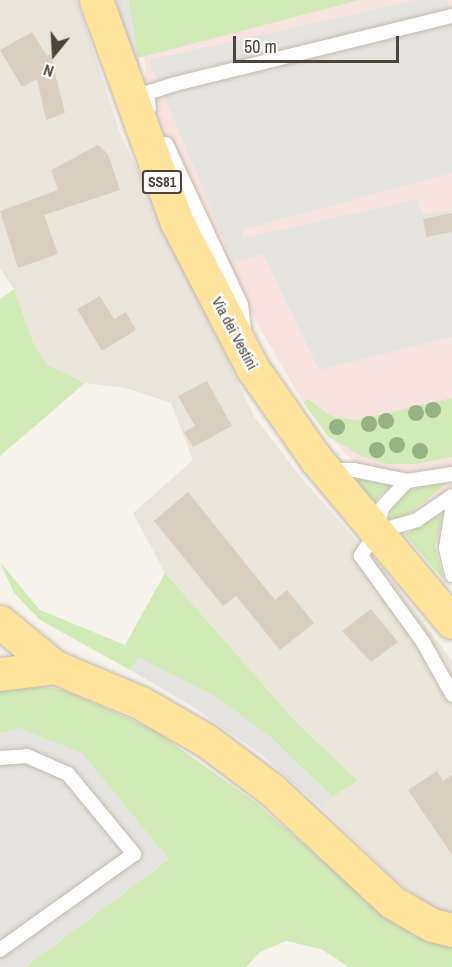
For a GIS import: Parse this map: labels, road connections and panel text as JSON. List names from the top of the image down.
{
  "streets": {
    "main road": ["SS81", "Via dei Vestini"]
  },
  "scale_bar": "50 m",
  "north": "bottom"
}
